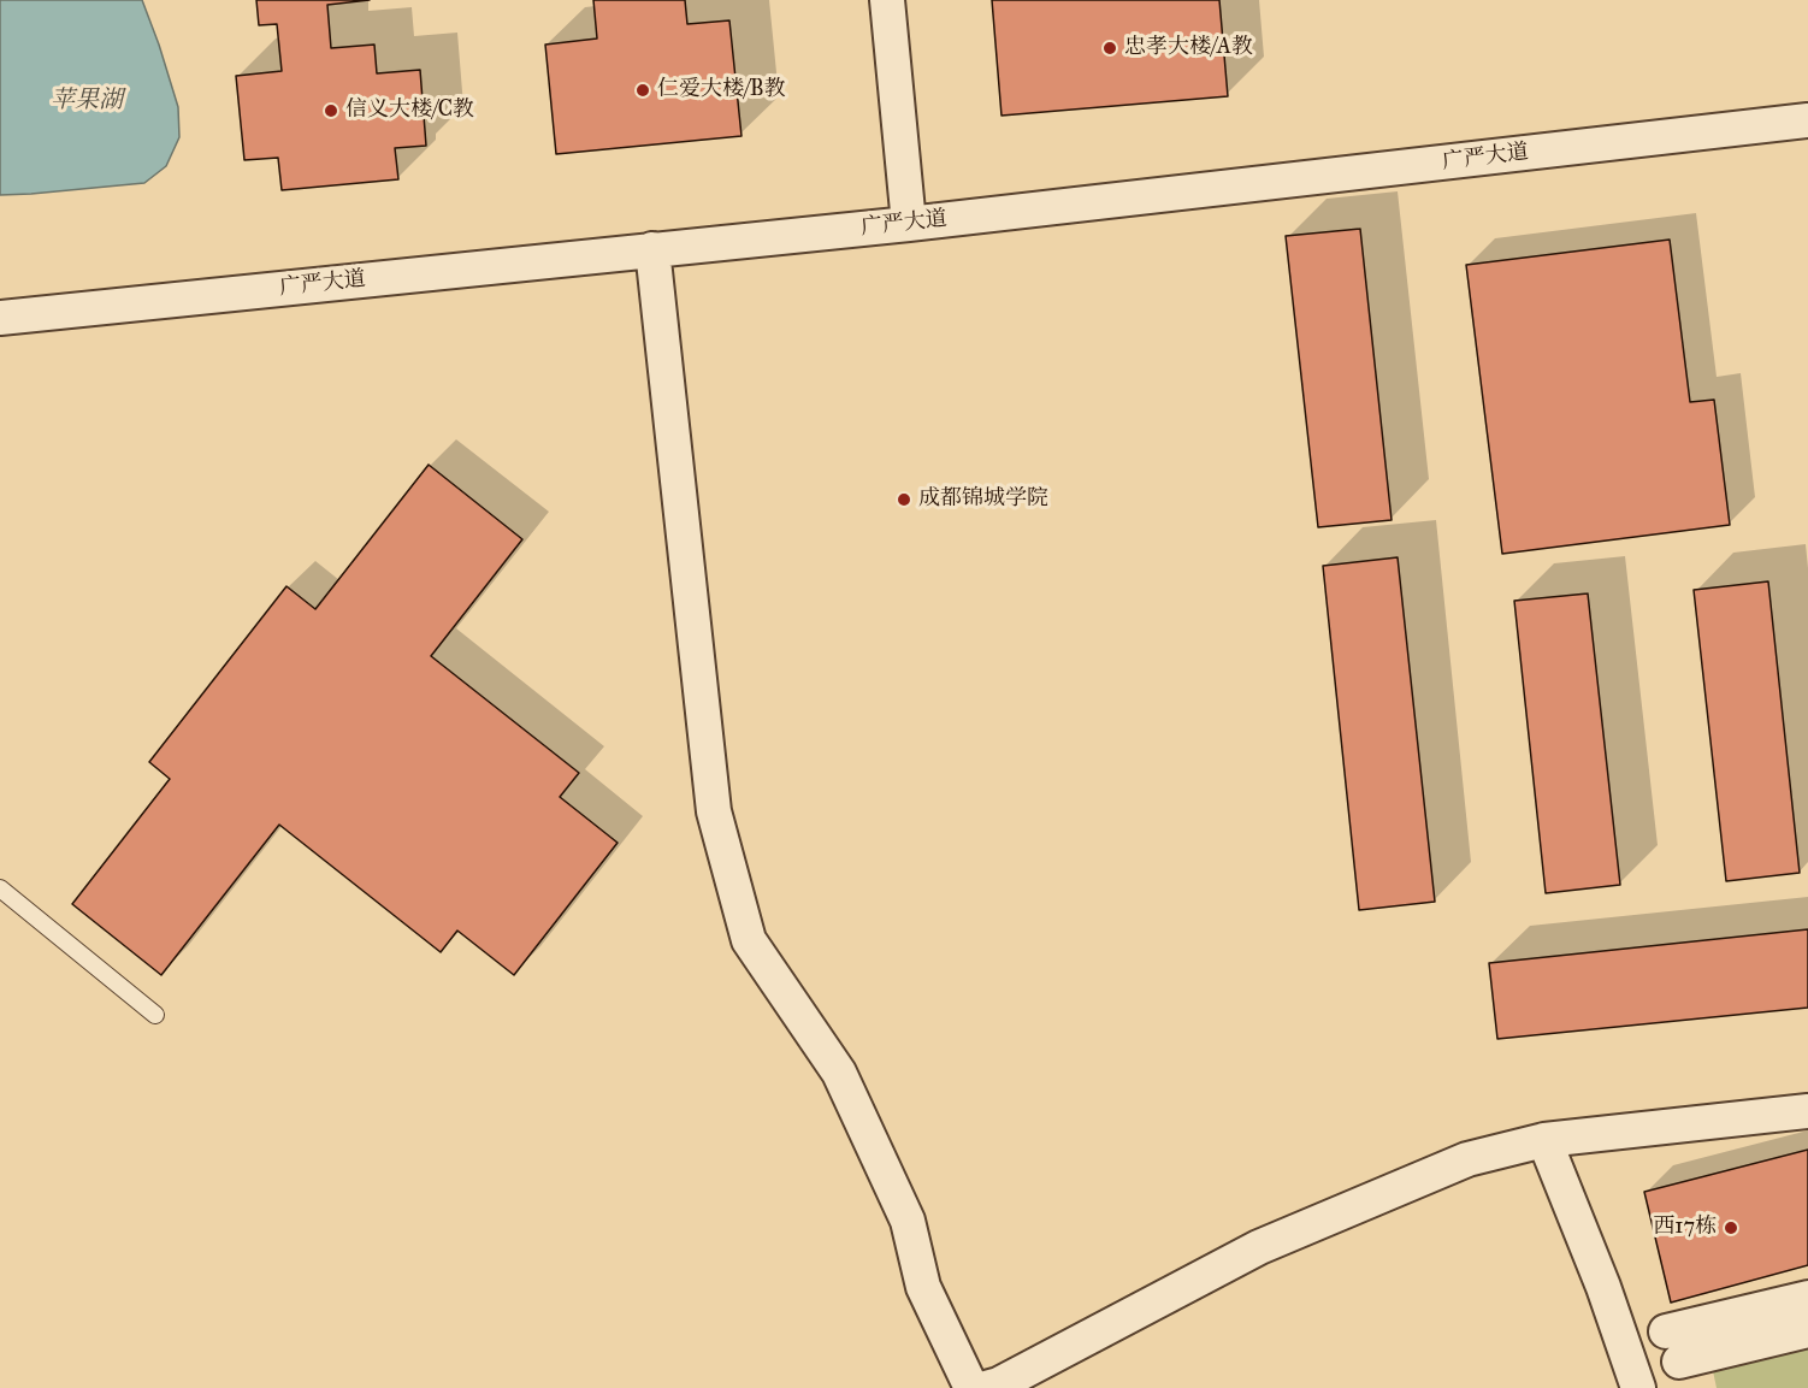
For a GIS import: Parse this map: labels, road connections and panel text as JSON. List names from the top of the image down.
{
  "streets": {
    "street": ["广严大道"]
  },
  "water": ["苹果湖"],
  "places": [
    "忠孝大楼/A教",
    "仁爱大楼/B教",
    "信义大楼/C教",
    "成都锦城学院",
    "西17栋"
  ]
}
